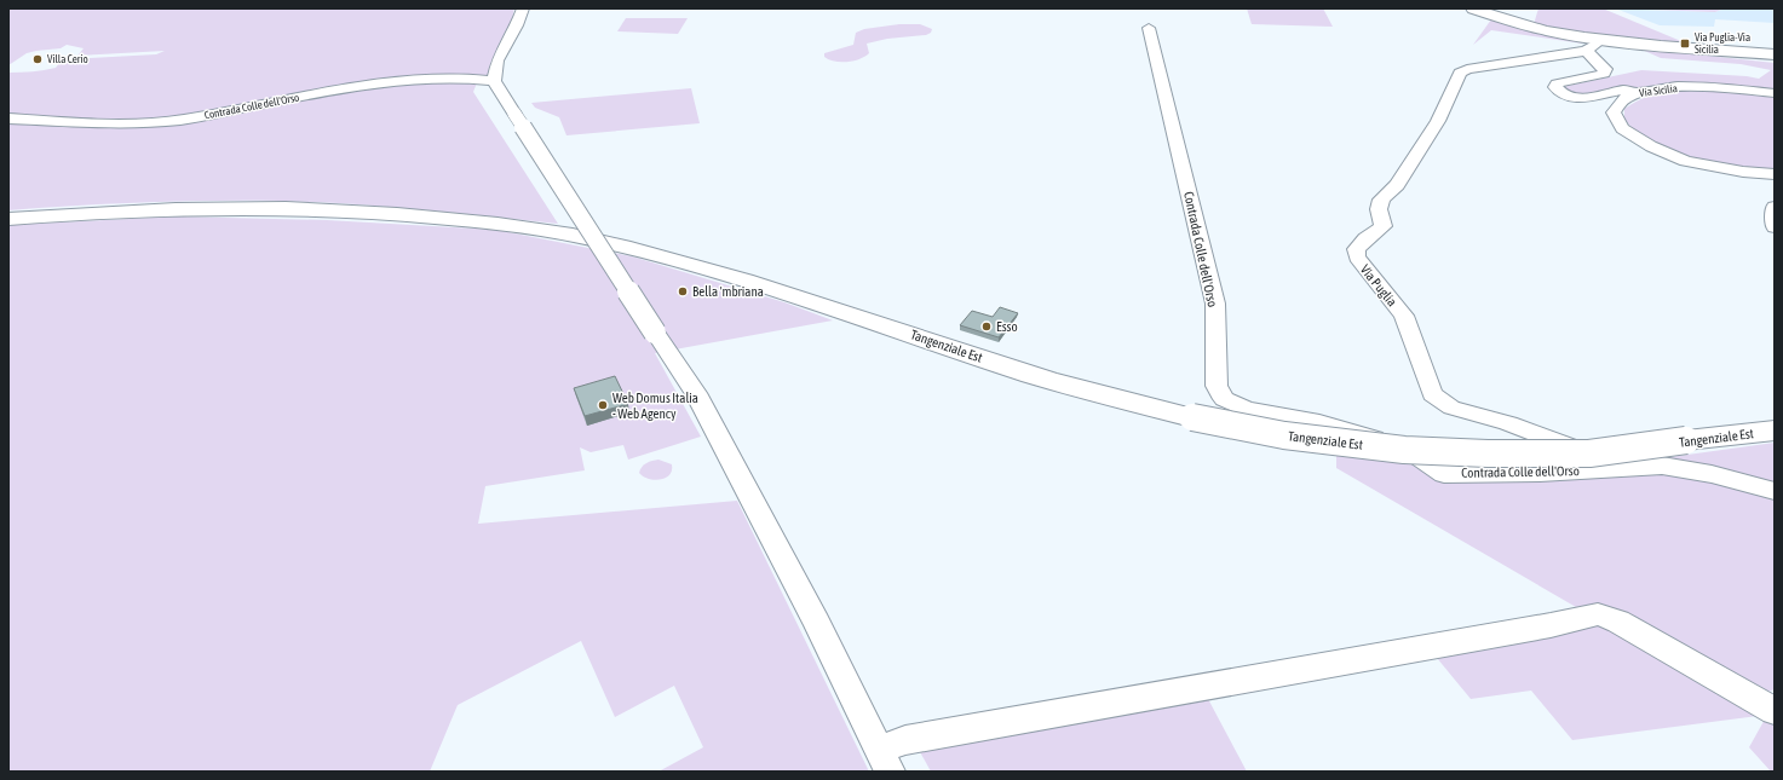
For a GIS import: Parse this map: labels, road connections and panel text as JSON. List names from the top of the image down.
{
  "streets": {
    "main road": ["Via Puglia", "Tangenziale Est"],
    "street": ["Via Sicilia", "Contrada Colle dell'Orso"]
  },
  "crossings": [
    ["Contrada Colle dell'Orso", "Via Puglia"]
  ],
  "places": {
    "transit": ["Via Puglia-Via Sicilia"],
    "other": [
      "Villa Cerio",
      "Bella 'mbriana",
      "Esso",
      "Web Domus Italia - Web Agency"
    ]
  }
}
